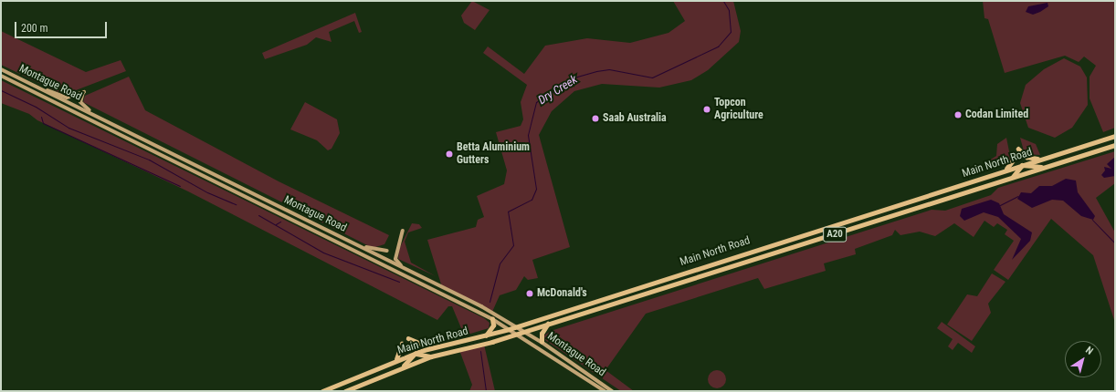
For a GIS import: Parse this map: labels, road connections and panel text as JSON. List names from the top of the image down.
{
  "streets": {
    "highway": ["Main North Road", "A20"],
    "main road": ["Montague Road"]
  },
  "crossings": [
    ["Montague Road", "Main North Road"]
  ],
  "water": ["Dry Creek"],
  "places": [
    "Topcon Agriculture",
    "Codan Limited",
    "Saab Australia",
    "Betta Aluminium Gutters",
    "McDonald's"
  ],
  "scale_bar": "200 m",
  "north": "top right"
}
